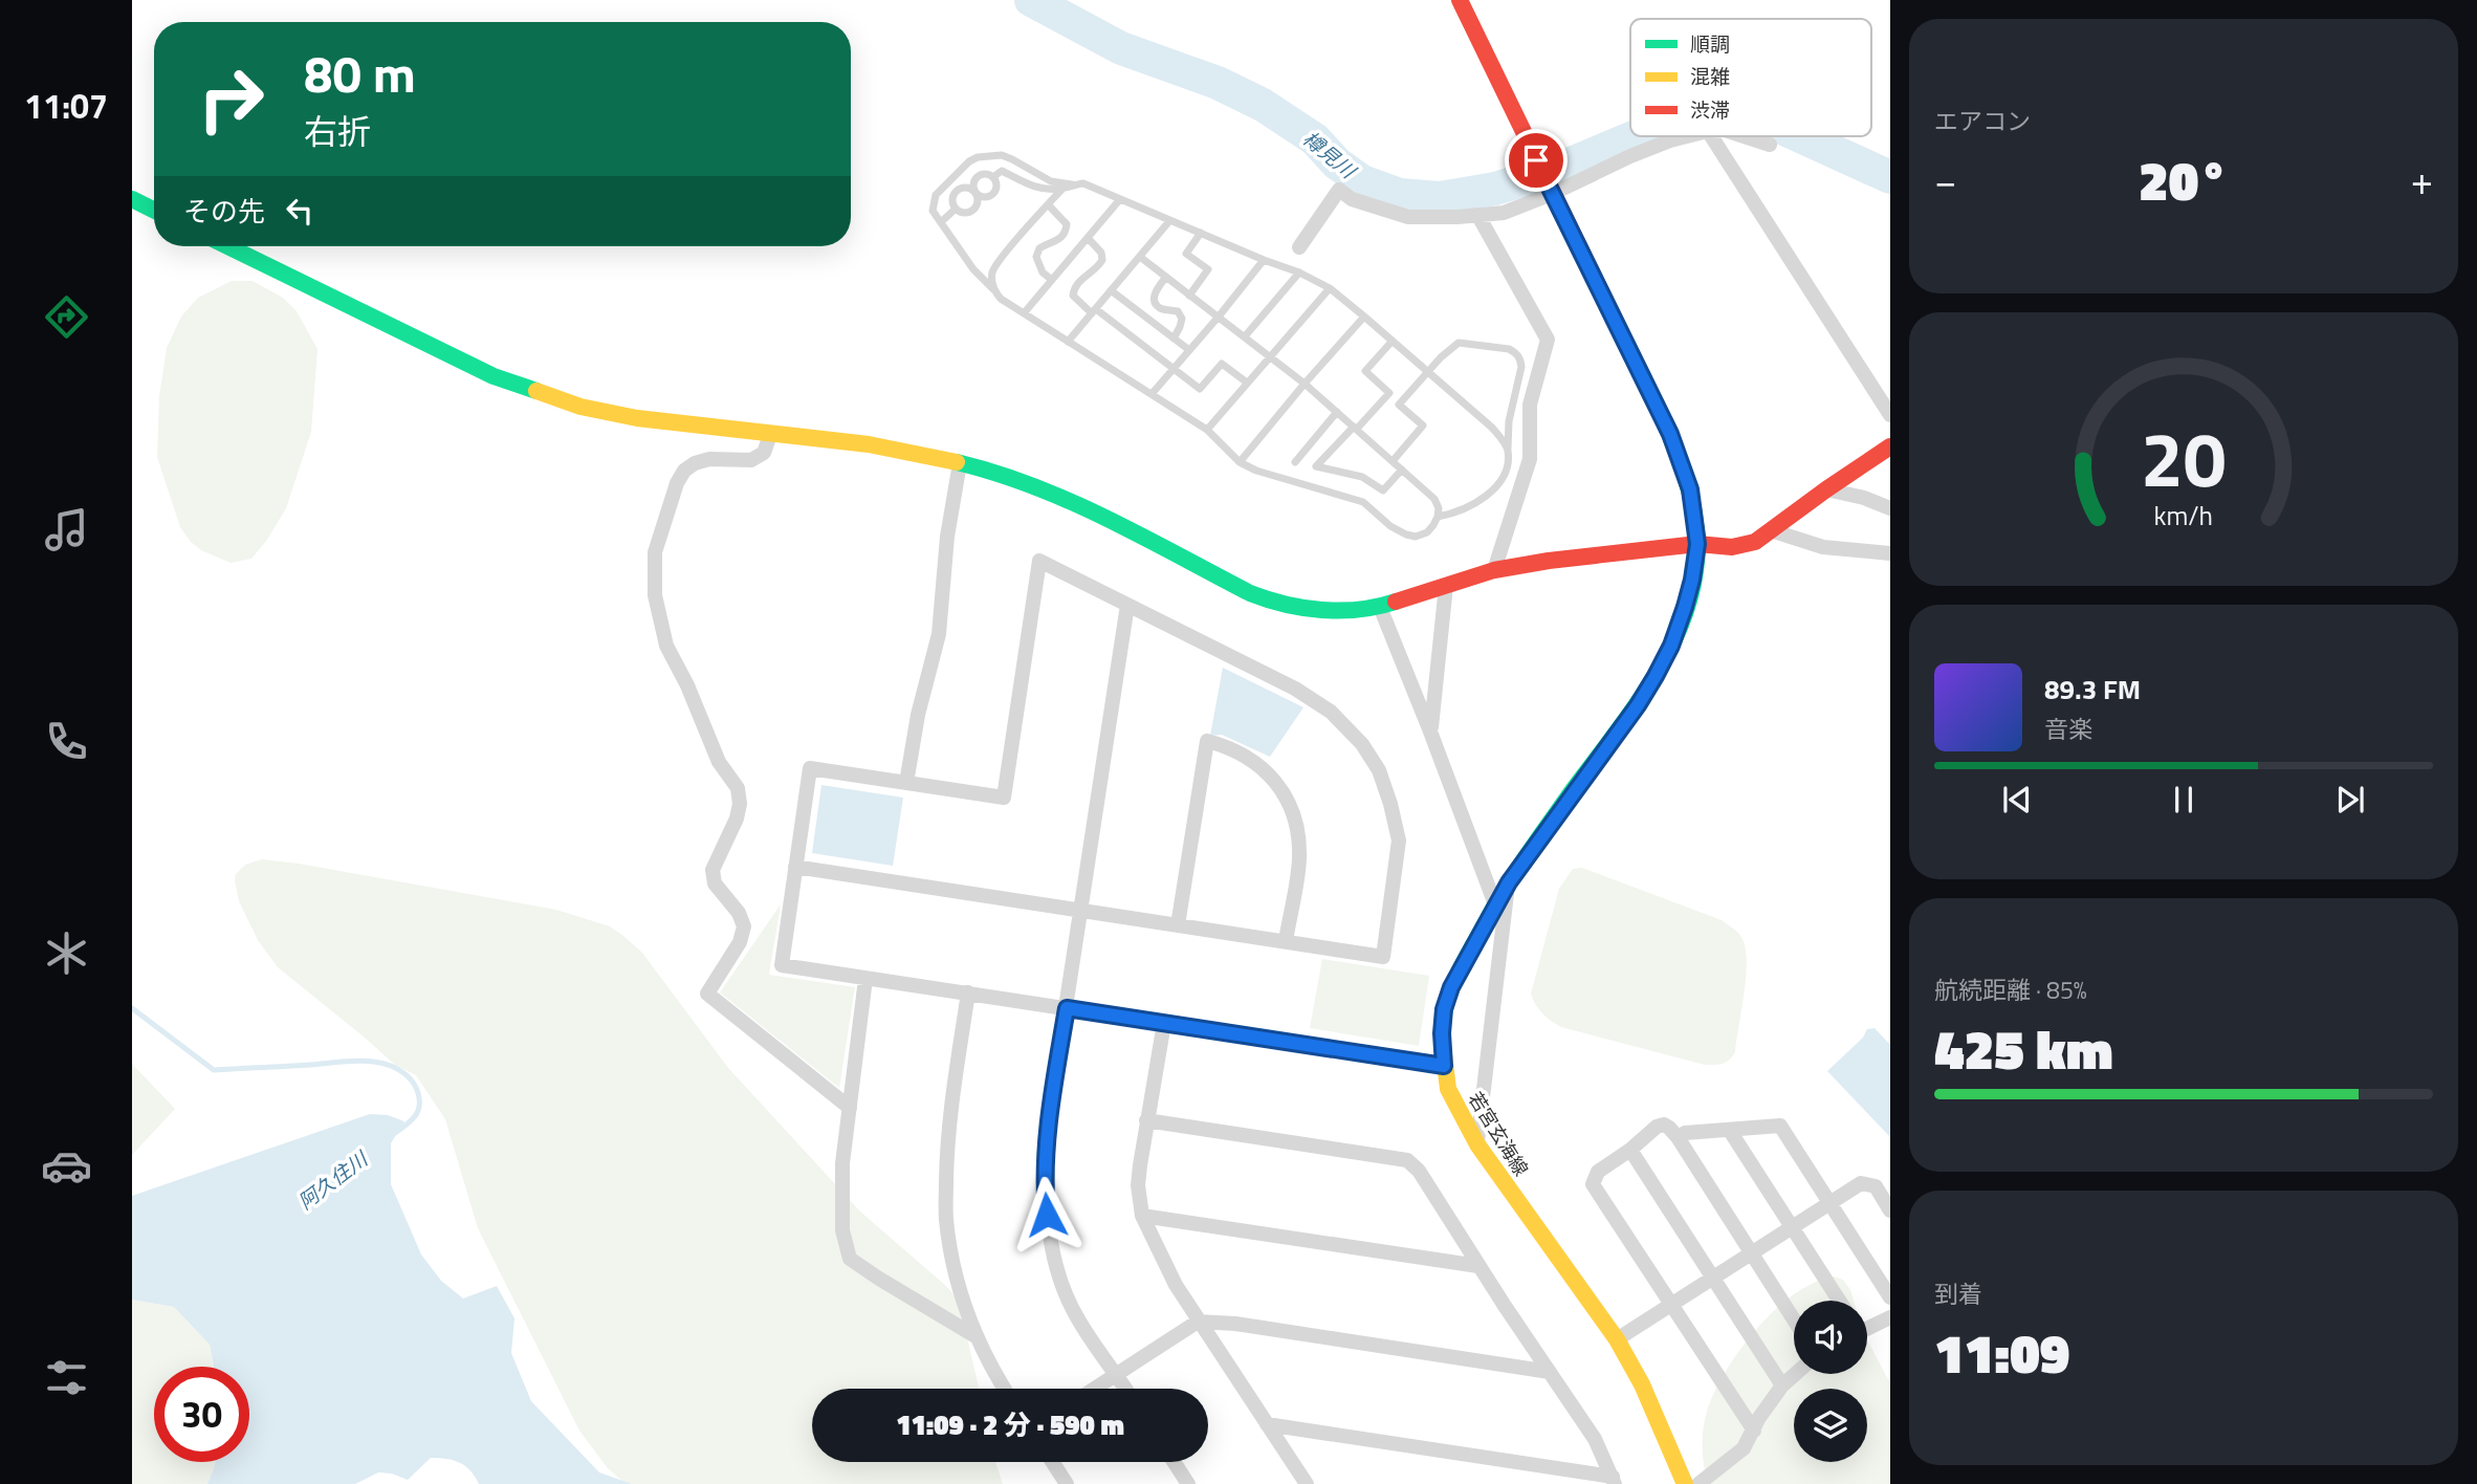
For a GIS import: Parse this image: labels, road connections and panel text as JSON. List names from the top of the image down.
{
  "streets": {
    "street": ["若宮玄海線"]
  },
  "water": ["樽見川", "阿久住川"],
  "legend": ["順調", "混雑", "渋滞"],
  "page": {
    "tabs": "11:07",
    "tile": [
      "エアコン",
      ["航続距離 · 85%", "425 km"],
      ["到着", "11:09"]
    ],
    "turn": ["80 m", "右折"],
    "heat": ["−", "20°", "+"],
    "then": "その先",
    "song": ["89.3 FM", "音楽"],
    "limit": "30",
    "trip": "11:09 · 2 分 · 590 m",
    "gauge": ["20", "km/h"]
  }
}
